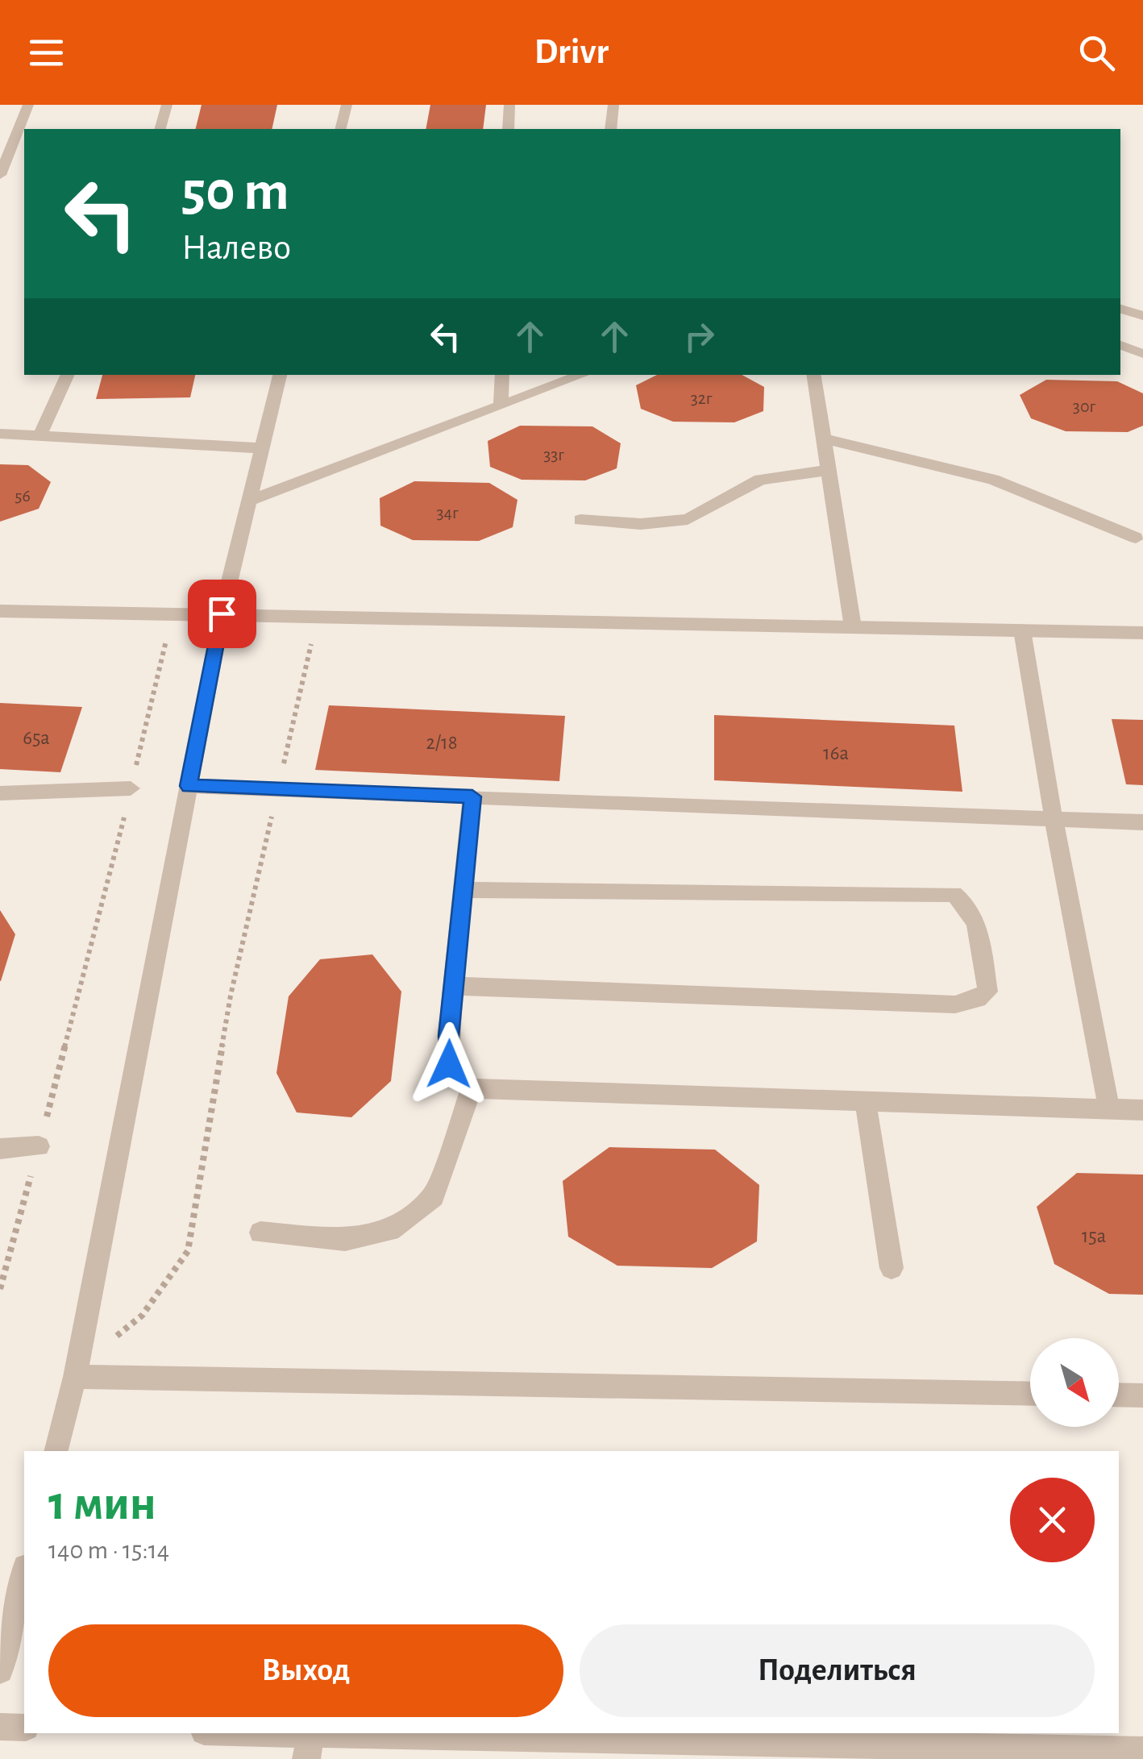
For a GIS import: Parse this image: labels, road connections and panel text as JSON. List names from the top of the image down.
{
  "house_numbers": [
    "32г",
    "30г",
    "33г",
    "56",
    "34г",
    "65а",
    "2/18",
    "16а",
    "15а"
  ],
  "north": "bottom right",
  "page": {
    "header": "Drivr",
    "turn": ["50 m", "Налево"],
    "heading": ["1 мин", "140 m · 15:14"],
    "buttons": ["Выход", "Поделиться"]
  }
}
